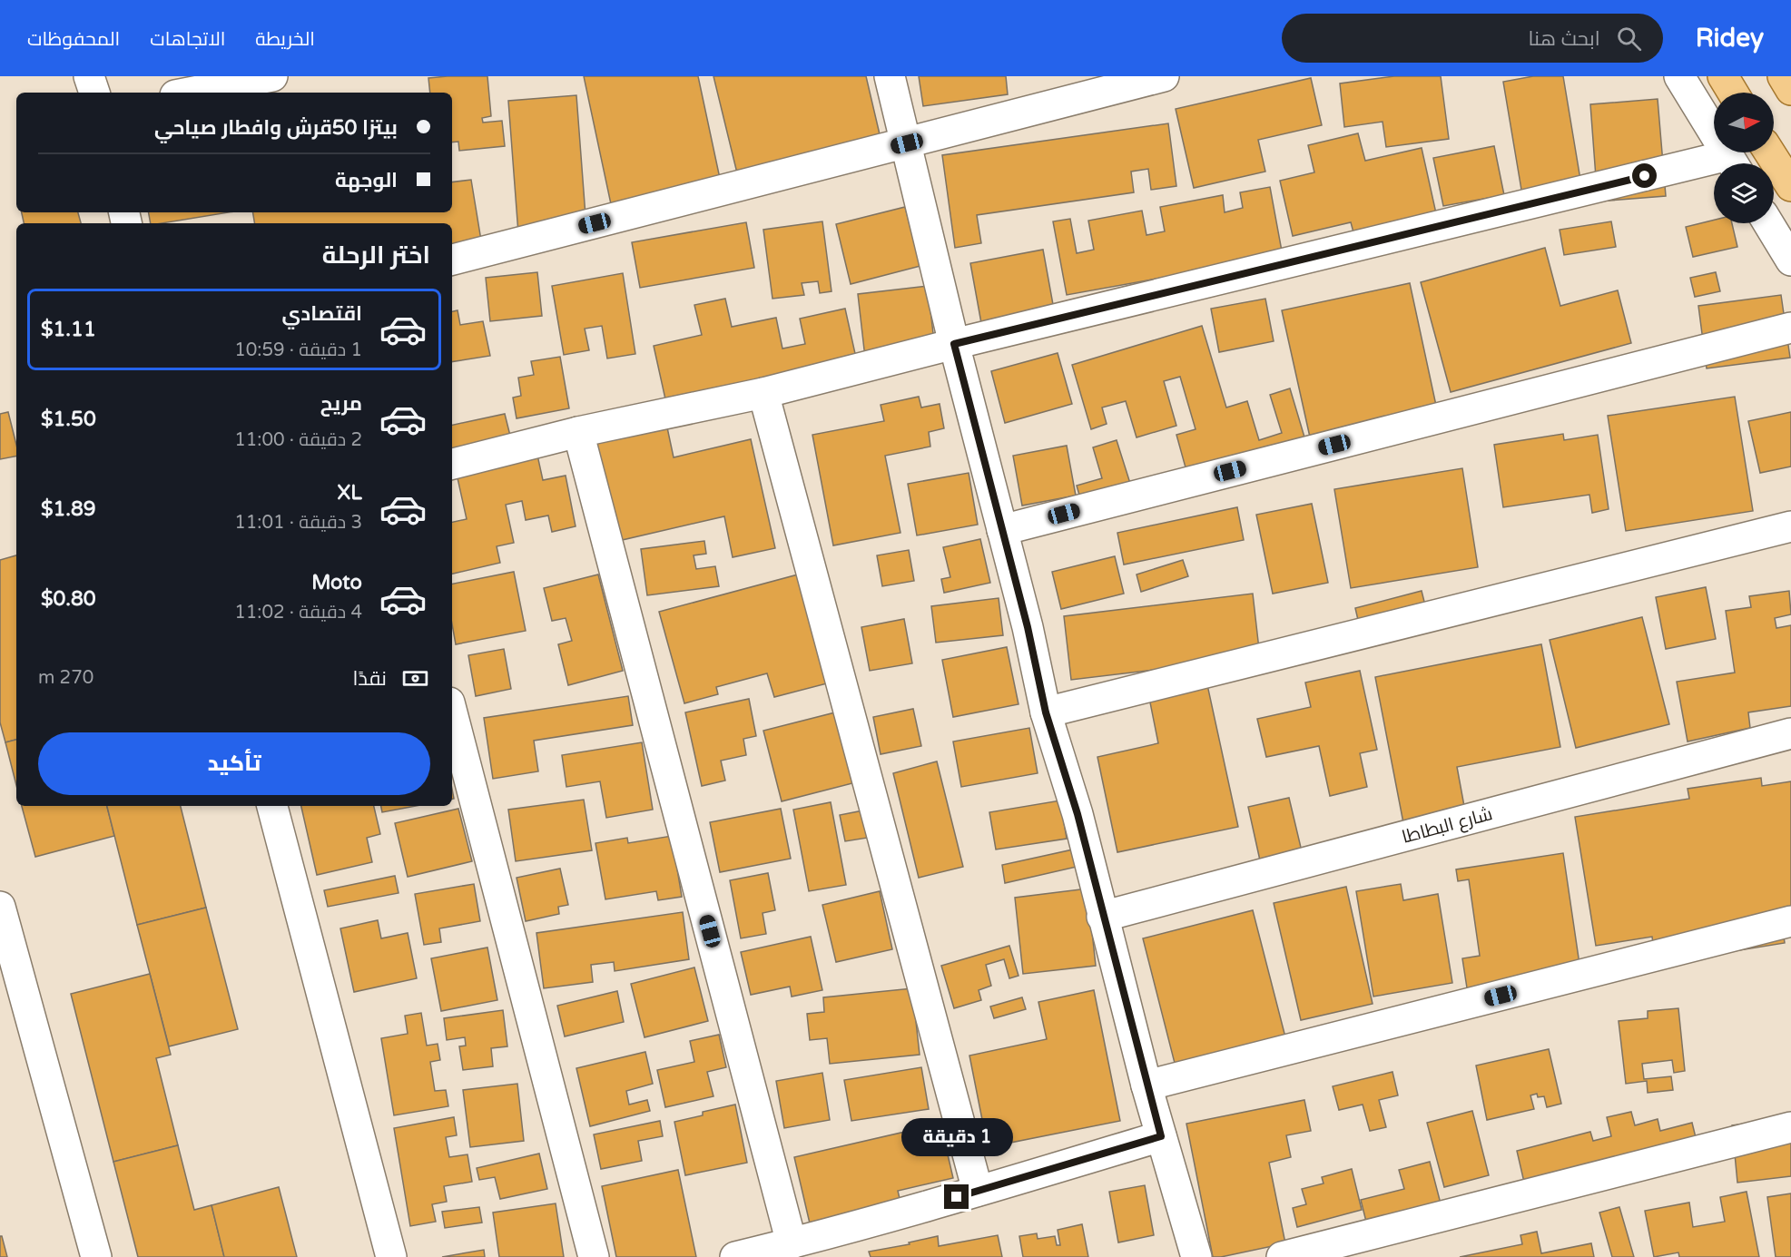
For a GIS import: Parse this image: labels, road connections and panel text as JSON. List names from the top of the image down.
{
  "streets": {
    "street": ["شارع البطاطا"]
  },
  "north": "right",
  "page": {
    "header": "Ridey",
    "search": "ابحث هنا",
    "nav": ["الخريطة", "الاتجاهات", "المحفوظات"],
    "banner": ["بيتزا 50قرش وافطار صياحي", "الوجهة"],
    "heading": "اختر الرحلة",
    "list": [
      {
        "name": "اقتصادي",
        "note": "1 دقيقة · 10:59",
        "value": "$1.11"
      },
      {
        "name": "مريح",
        "note": "2 دقيقة · 11:00",
        "value": "$1.50"
      },
      {
        "name": "XL",
        "note": "3 دقيقة · 11:01",
        "value": "$1.89"
      },
      {
        "name": "Moto",
        "note": "4 دقيقة · 11:02",
        "value": "$0.80"
      }
    ],
    "pay": ["نقدًا", "270 m"],
    "buttons": "تأكيد",
    "bubble": "1 دقيقة"
  }
}
